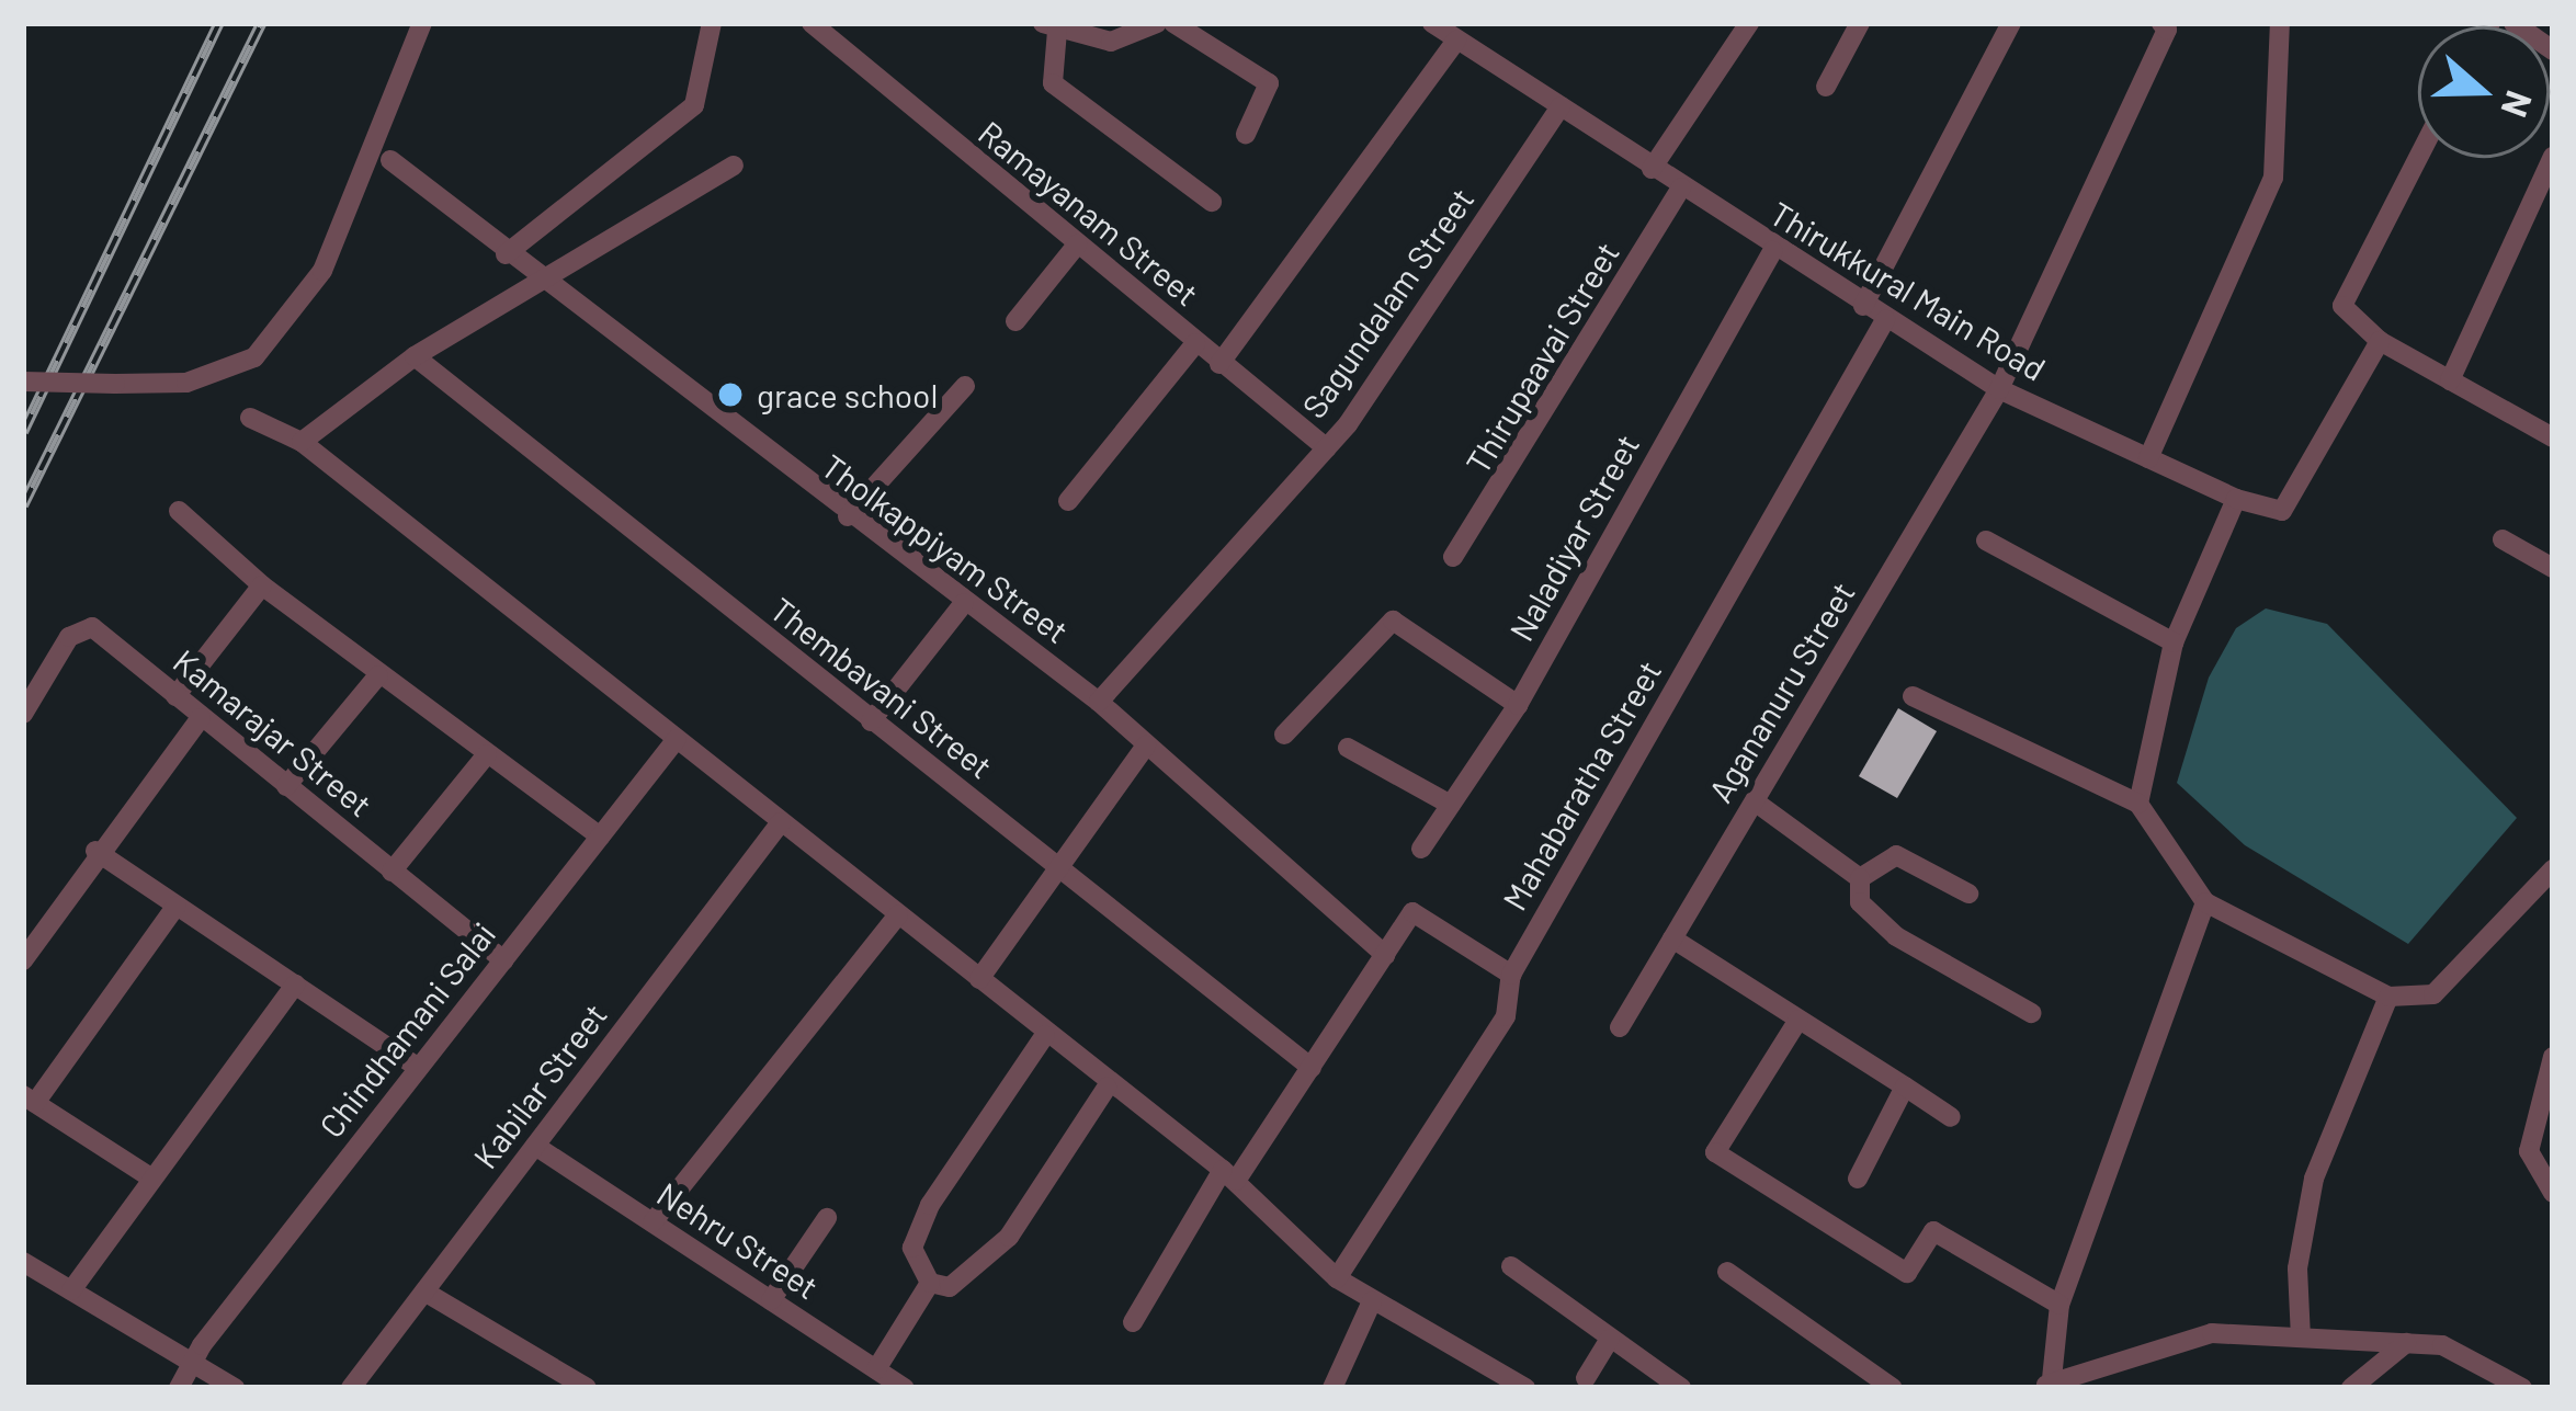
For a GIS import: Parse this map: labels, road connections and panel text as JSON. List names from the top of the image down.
{
  "streets": {
    "street": [
      "Ramayanam Street",
      "Thirukkural Main Road",
      "Sagundalam Street",
      "Thirupaavai Street",
      "Naladiyar Street",
      "Tholkappiyam Street",
      "Thembavani Street",
      "Agananuru Street",
      "Kamarajar Street",
      "Mahabaratha Street",
      "Chindhamani Salai",
      "Kabilar Street",
      "Nehru Street"
    ]
  },
  "crossings": [
    ["Ramayanam Street", "Sagundalam Street"],
    ["Thirukkural Main Road", "Sagundalam Street"],
    ["Thirukkural Main Road", "Thirupaavai Street"],
    ["Thirukkural Main Road", "Naladiyar Street"],
    ["Thirukkural Main Road", "Agananuru Street"],
    ["Thirukkural Main Road", "Mahabaratha Street"],
    ["Sagundalam Street", "Tholkappiyam Street"],
    ["Kamarajar Street", "Chindhamani Salai"],
    ["Kabilar Street", "Nehru Street"]
  ],
  "places": ["grace school"],
  "north": "right"
}
